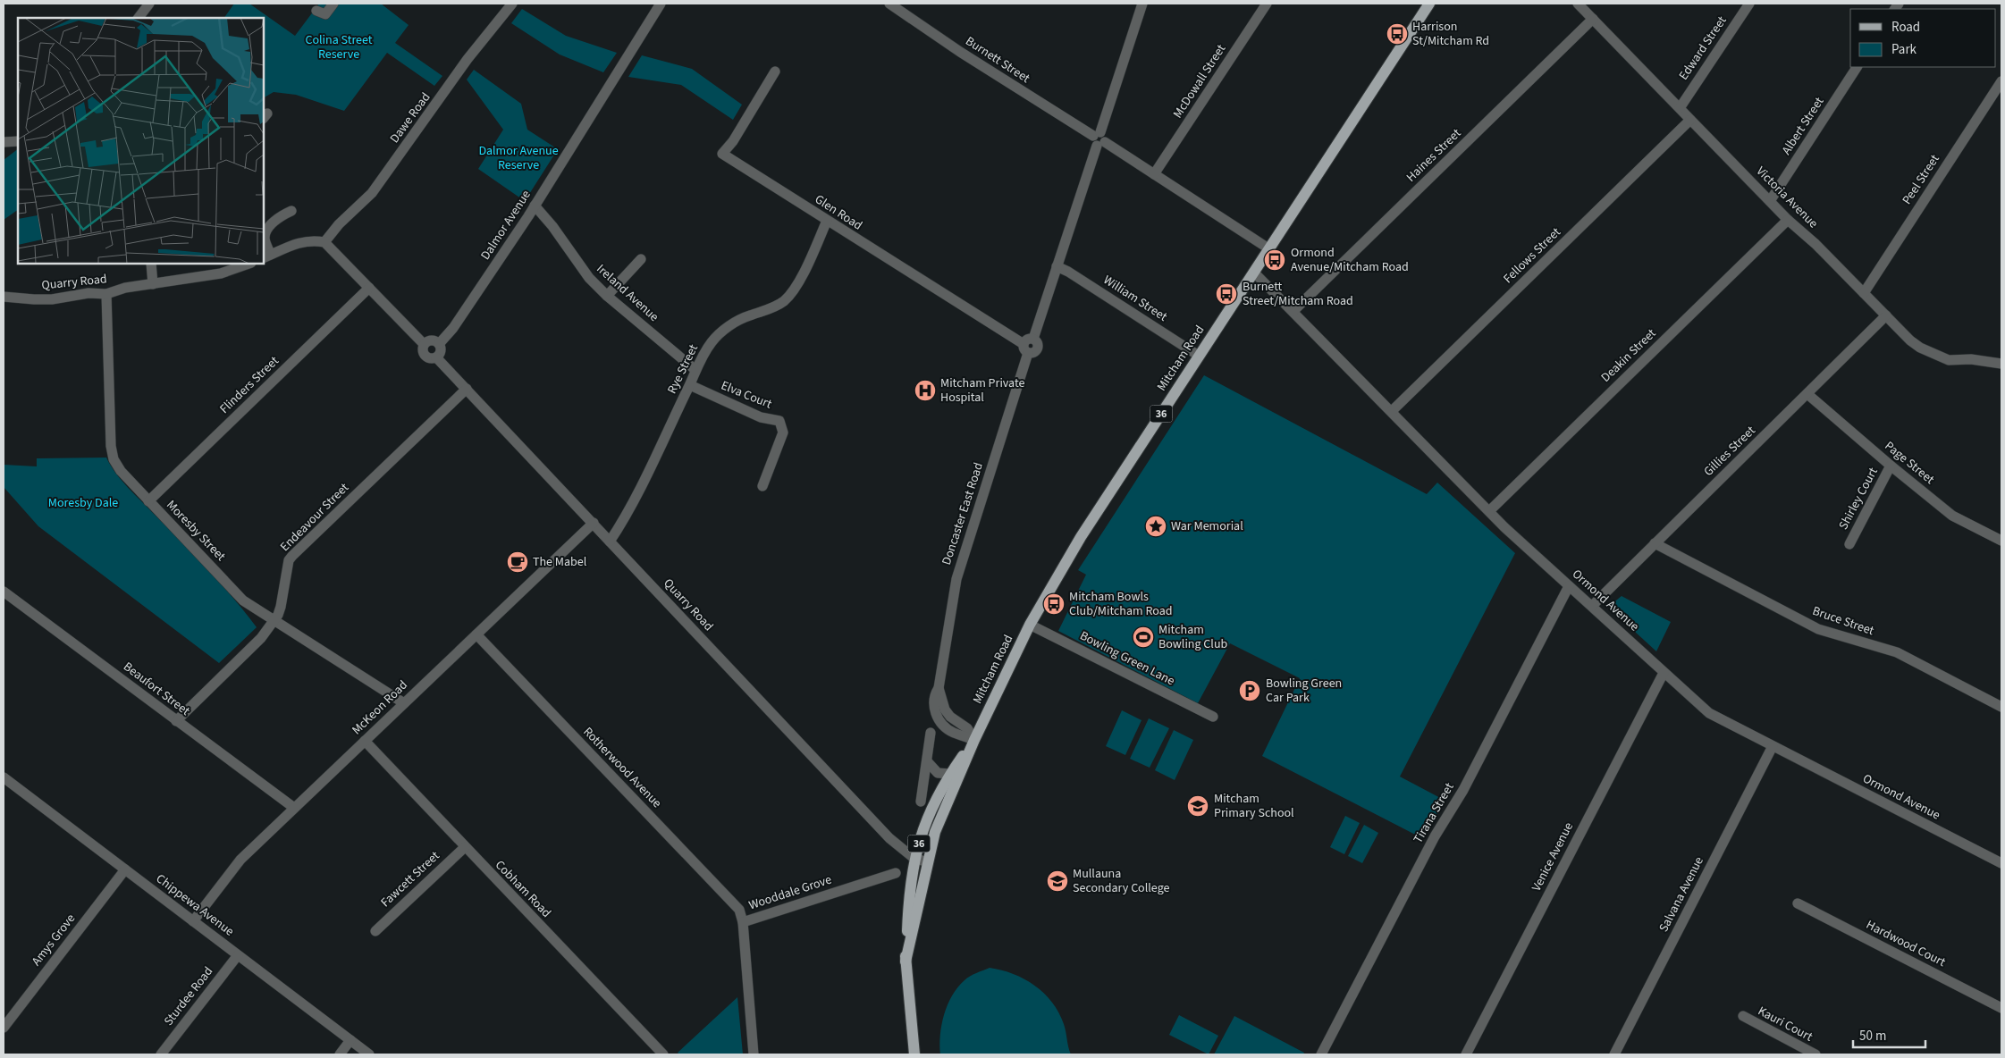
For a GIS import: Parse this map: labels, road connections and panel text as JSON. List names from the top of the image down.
{
  "streets": {
    "main road": ["Mitcham Road", "36"],
    "street": [
      "Edward Street",
      "Burnett Street",
      "McDowall Street",
      "Dawe Road",
      "Albert Street",
      "Haines Street",
      "Peel Street",
      "Victoria Avenue",
      "Glen Road",
      "Dalmor Avenue",
      "Fellows Street",
      "Quarry Road",
      "Ireland Avenue",
      "William Street",
      "Deakin Street",
      "Rye Street",
      "Flinders Street",
      "Elva Court",
      "Gillies Street",
      "Page Street",
      "Shirley Court",
      "Doncaster East Road",
      "Endeavour Street",
      "Moresby Street",
      "Ormond Avenue",
      "Bruce Street",
      "Bowling Green Lane",
      "Beaufort Street",
      "McKeon Road",
      "Rotherwood Avenue",
      "Tirana Street",
      "Venice Avenue",
      "Fawcett Street",
      "Cobham Road",
      "Wooddale Grove",
      "Salvana Avenue",
      "Chippewa Avenue",
      "Amys Grove",
      "Hardwood Court",
      "Sturdee Road",
      "Kauri Court"
    ]
  },
  "crossings": [
    ["Edward Street", "Victoria Avenue"],
    ["Burnett Street", "McDowall Street"],
    ["Burnett Street", "Mitcham Road"],
    ["Dawe Road", "Quarry Road"],
    ["Albert Street", "Victoria Avenue"],
    ["Haines Street", "Victoria Avenue"],
    ["Haines Street", "Ormond Avenue"],
    ["Peel Street", "Victoria Avenue"],
    ["Victoria Avenue", "Fellows Street"],
    ["Victoria Avenue", "Deakin Street"],
    ["Victoria Avenue", "Gillies Street"],
    ["Glen Road", "Rye Street"],
    ["Glen Road", "Doncaster East Road"],
    ["Dalmor Avenue", "Quarry Road"],
    ["Dalmor Avenue", "Ireland Avenue"],
    ["Fellows Street", "Ormond Avenue"],
    ["Quarry Road", "Mitcham Road"],
    ["Quarry Road", "Rye Street"],
    ["Quarry Road", "Flinders Street"],
    ["Quarry Road", "Endeavour Street"],
    ["Quarry Road", "Moresby Street"],
    ["Quarry Road", "McKeon Road"],
    ["Ireland Avenue", "Rye Street"],
    ["William Street", "Mitcham Road"],
    ["Deakin Street", "Ormond Avenue"],
    ["Mitcham Road", "Doncaster East Road"],
    ["Mitcham Road", "Ormond Avenue"],
    ["Mitcham Road", "Bowling Green Lane"],
    ["Rye Street", "Elva Court"],
    ["Flinders Street", "Moresby Street"],
    ["Gillies Street", "Page Street"],
    ["Gillies Street", "Ormond Avenue"],
    ["Gillies Street", "Bruce Street"],
    ["Page Street", "Shirley Court"],
    ["Endeavour Street", "Moresby Street"],
    ["Endeavour Street", "Beaufort Street"],
    ["Moresby Street", "McKeon Road"],
    ["Ormond Avenue", "Tirana Street"],
    ["Ormond Avenue", "Venice Avenue"],
    ["Ormond Avenue", "Salvana Avenue"],
    ["Beaufort Street", "McKeon Road"],
    ["McKeon Road", "Rotherwood Avenue"],
    ["McKeon Road", "Cobham Road"],
    ["McKeon Road", "Chippewa Avenue"],
    ["Rotherwood Avenue", "Wooddale Grove"],
    ["Fawcett Street", "Cobham Road"],
    ["Chippewa Avenue", "Amys Grove"],
    ["Chippewa Avenue", "Sturdee Road"]
  ],
  "parks": ["Colina Street Reserve", "Dalmor Avenue Reserve", "Moresby Dale"],
  "places": {
    "bus stop": [
      "Harrison St/Mitcham Rd",
      "Ormond Avenue/Mitcham Road",
      "Burnett Street/Mitcham Road",
      "Mitcham Bowls Club/Mitcham Road"
    ],
    "hospital": ["Mitcham Private Hospital"],
    "place": ["War Memorial"],
    "cafe": ["The Mabel"],
    "sports": ["Mitcham Bowling Club"],
    "parking": ["Bowling Green Car Park"],
    "school or university": ["Mitcham Primary School", "Mullauna Secondary College"]
  },
  "legend": ["Road", "Park"],
  "scale_bar": "50 m"
}
